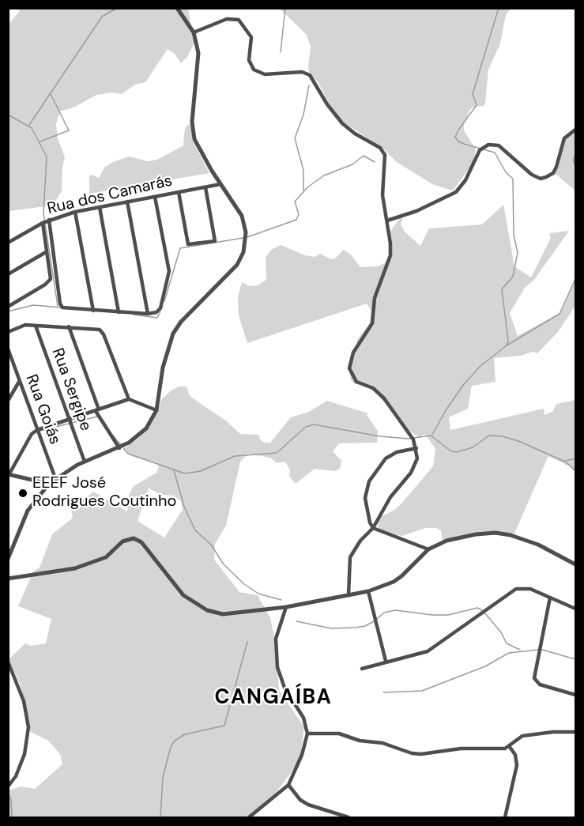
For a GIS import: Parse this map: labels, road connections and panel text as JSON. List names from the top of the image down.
{
  "streets": {
    "street": ["Rua dos Camarás", "Rua Sergipe", "Rua Goiás"]
  },
  "districts": ["CANGAÍBA"],
  "places": ["EEEF José Rodrigues Coutinho"]
}
